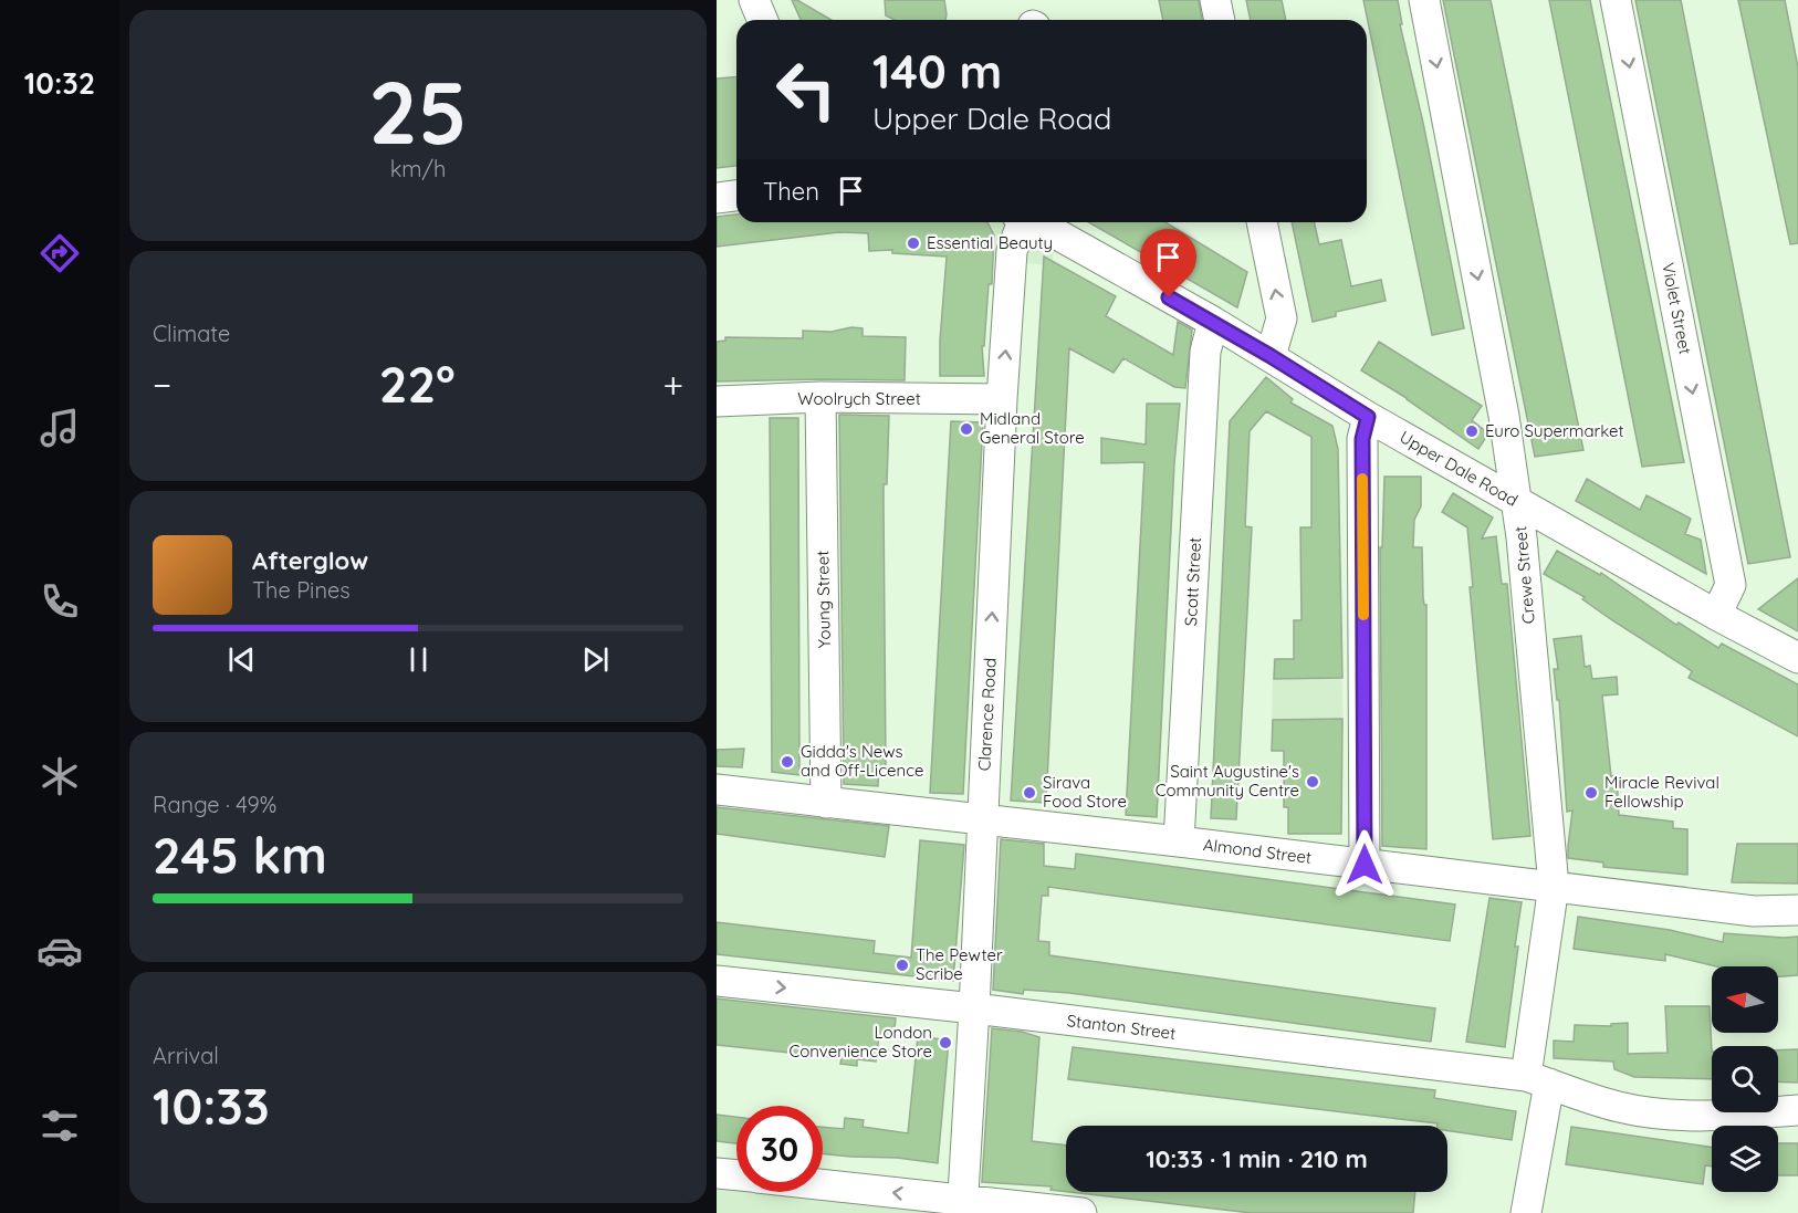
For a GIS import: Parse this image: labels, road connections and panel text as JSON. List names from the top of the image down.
{
  "streets": {
    "street": [
      "Violet Street",
      "Woolrych Street",
      "Upper Dale Road",
      "Crewe Street",
      "Scott Street",
      "Young Street",
      "Clarence Road",
      "Almond Street",
      "Stanton Street"
    ]
  },
  "crossings": [
    ["Violet Street", "Upper Dale Road"],
    ["Woolrych Street", "Young Street"],
    ["Woolrych Street", "Clarence Road"],
    ["Upper Dale Road", "Crewe Street"],
    ["Upper Dale Road", "Scott Street"],
    ["Crewe Street", "Almond Street"],
    ["Crewe Street", "Stanton Street"],
    ["Scott Street", "Almond Street"],
    ["Young Street", "Almond Street"],
    ["Clarence Road", "Almond Street"],
    ["Clarence Road", "Stanton Street"]
  ],
  "one_way": ["Violet Street", "Clarence Road"],
  "places": [
    "Essential Beauty",
    "Midland General Store",
    "Euro Supermarket",
    "Gidda's News and Off-Licence",
    "Saint Augustine's Community Centre",
    "Sirava Food Store",
    "Miracle Revival Fellowship",
    "The Pewter Scribe",
    "London Convenience Store"
  ],
  "north": "left",
  "page": {
    "tabs": "10:32",
    "tile": [
      ["25", "km/h"],
      "Climate",
      ["Range · 49%", "245 km"],
      ["Arrival", "10:33"]
    ],
    "turn": ["140 m", "Upper Dale Road"],
    "then": "Then",
    "heat": ["−", "22°", "+"],
    "song": ["Afterglow", "The Pines"],
    "limit": "30",
    "trip": "10:33 · 1 min · 210 m"
  }
}
